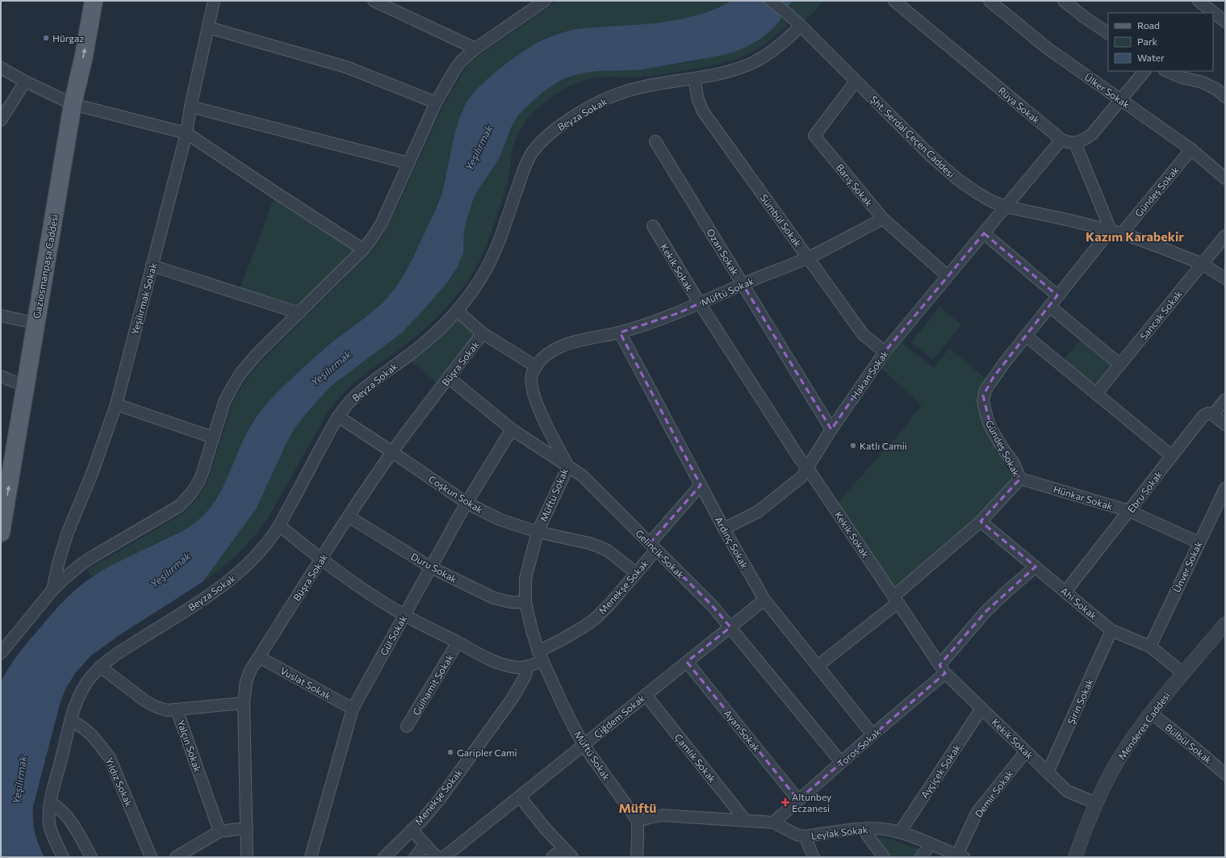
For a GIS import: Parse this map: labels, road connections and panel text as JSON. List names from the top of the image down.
{
  "streets": {
    "main road": ["Gaziosmanpaşa Caddesi"],
    "street": [
      "Ülker Sokak",
      "Rüya Sokak",
      "Beyza Sokak",
      "Şht. Serdal Çeçen Caddesi",
      "Barış Sokak",
      "Gündeş Sokak",
      "Sümbül Sokak",
      "Ozan Sokak",
      "Kekik Sokak",
      "Müftü Sokak",
      "Yeşilırmak Sokak",
      "Sancak Sokak",
      "Büşra Sokak",
      "Hakan Sokak",
      "Ebru Sokak",
      "Coşkun Sokak",
      "Hünkar Sokak",
      "Ardınç Sokak",
      "Gelincik Sokak",
      "Ünver Sokak",
      "Duru Sokak",
      "Menekşe Sokak",
      "Ahi Sokak",
      "Gül Sokak",
      "Vuslat Sokak",
      "Gülhamit Sokak",
      "Şirin Sokak",
      "Çiğdem Sokak",
      "Menderes Caddesi",
      "Ayan Sokak",
      "Bülbül Sokak",
      "Yalçın Sokak",
      "Toros Sokak",
      "Çamlık Sokak",
      "Ayçiçek Sokak",
      "Yıldız Sokak",
      "Demir Sokak",
      "Leylak Sokak"
    ]
  },
  "crossings": [
    ["Ülker Sokak", "Gündeş Sokak"],
    ["Rüya Sokak", "Hakan Sokak"],
    ["Beyza Sokak", "Şht. Serdal Çeçen Caddesi"],
    ["Beyza Sokak", "Sümbül Sokak"],
    ["Beyza Sokak", "Coşkun Sokak"],
    ["Beyza Sokak", "Yalçın Sokak"],
    ["Beyza Sokak", "Yıldız Sokak"],
    ["Şht. Serdal Çeçen Caddesi", "Barış Sokak"],
    ["Şht. Serdal Çeçen Caddesi", "Gündeş Sokak"],
    ["Şht. Serdal Çeçen Caddesi", "Sancak Sokak"],
    ["Şht. Serdal Çeçen Caddesi", "Hakan Sokak"],
    ["Barış Sokak", "Müftü Sokak"],
    ["Barış Sokak", "Hakan Sokak"],
    ["Gündeş Sokak", "Kekik Sokak"],
    ["Gündeş Sokak", "Hünkar Sokak"],
    ["Gündeş Sokak", "Ardınç Sokak"],
    ["Gündeş Sokak", "Ahi Sokak"],
    ["Sümbül Sokak", "Müftü Sokak"],
    ["Sümbül Sokak", "Hakan Sokak"],
    ["Ozan Sokak", "Müftü Sokak"],
    ["Ozan Sokak", "Hakan Sokak"],
    ["Kekik Sokak", "Müftü Sokak"],
    ["Kekik Sokak", "Hakan Sokak"],
    ["Kekik Sokak", "Şirin Sokak"],
    ["Kekik Sokak", "Menderes Caddesi"],
    ["Kekik Sokak", "Toros Sokak"],
    ["Kekik Sokak", "Ayçiçek Sokak"],
    ["Kekik Sokak", "Demir Sokak"],
    ["Müftü Sokak", "Coşkun Sokak"],
    ["Müftü Sokak", "Ardınç Sokak"],
    ["Müftü Sokak", "Gelincik Sokak"],
    ["Müftü Sokak", "Duru Sokak"],
    ["Müftü Sokak", "Menekşe Sokak"],
    ["Müftü Sokak", "Çiğdem Sokak"],
    ["Müftü Sokak", "Leylak Sokak"],
    ["Büşra Sokak", "Coşkun Sokak"],
    ["Büşra Sokak", "Gelincik Sokak"],
    ["Büşra Sokak", "Duru Sokak"],
    ["Büşra Sokak", "Vuslat Sokak"],
    ["Hakan Sokak", "Ardınç Sokak"],
    ["Ebru Sokak", "Hünkar Sokak"],
    ["Ebru Sokak", "Ahi Sokak"],
    ["Coşkun Sokak", "Menekşe Sokak"],
    ["Coşkun Sokak", "Gül Sokak"],
    ["Hünkar Sokak", "Ünver Sokak"],
    ["Ardınç Sokak", "Menekşe Sokak"],
    ["Ardınç Sokak", "Çiğdem Sokak"],
    ["Ardınç Sokak", "Toros Sokak"],
    ["Gelincik Sokak", "Menekşe Sokak"],
    ["Gelincik Sokak", "Gül Sokak"],
    ["Gelincik Sokak", "Çiğdem Sokak"],
    ["Gelincik Sokak", "Toros Sokak"],
    ["Ünver Sokak", "Ahi Sokak"],
    ["Duru Sokak", "Gül Sokak"],
    ["Ahi Sokak", "Şirin Sokak"],
    ["Ahi Sokak", "Menderes Caddesi"],
    ["Ahi Sokak", "Toros Sokak"],
    ["Gül Sokak", "Vuslat Sokak"],
    ["Çiğdem Sokak", "Ayan Sokak"],
    ["Çiğdem Sokak", "Çamlık Sokak"],
    ["Menderes Caddesi", "Bülbül Sokak"],
    ["Ayan Sokak", "Toros Sokak"],
    ["Toros Sokak", "Leylak Sokak"],
    ["Çamlık Sokak", "Leylak Sokak"],
    ["Ayçiçek Sokak", "Leylak Sokak"],
    ["Demir Sokak", "Leylak Sokak"]
  ],
  "districts": ["Kazım Karabekir", "Müftü"],
  "water": ["Yeşilırmak"],
  "places": {
    "other": ["Hürgaz", "Katlı Camii", "Garipler Cami"],
    "health": ["Altunbey Eczanesi"]
  },
  "legend": ["Road", "Park", "Water"]
}
